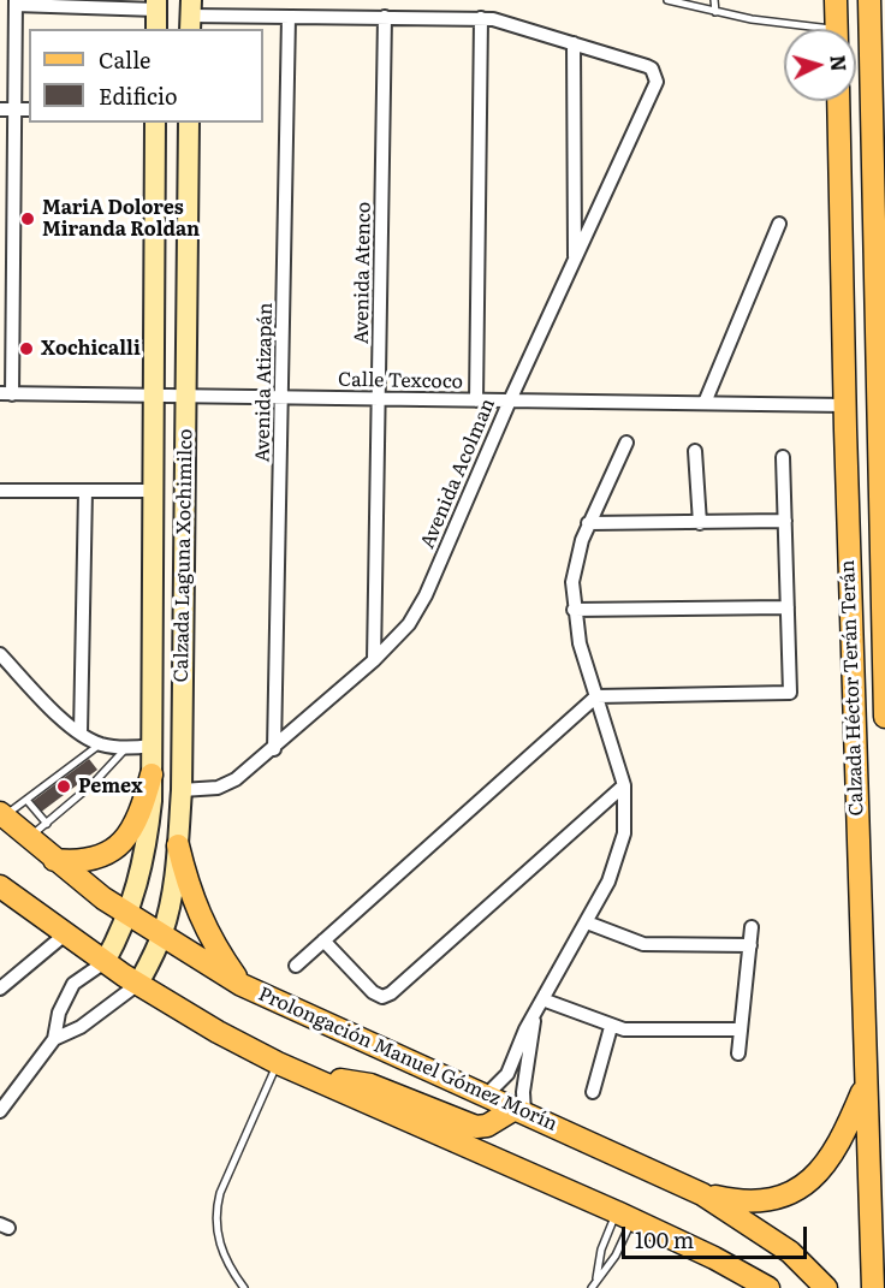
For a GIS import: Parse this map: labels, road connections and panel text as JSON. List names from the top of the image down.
{
  "streets": {
    "main road": ["Calzada Laguna Xochimilco", "Calzada Héctor Terán Terán", "Prolongación Manuel Gómez Morín"],
    "street": [
      "Avenida Atenco",
      "Calle Texcoco",
      "Avenida Atizapán",
      "Avenida Acolman"
    ]
  },
  "crossings": [
    ["Avenida Atenco", "Calle Texcoco"],
    ["Avenida Atenco", "Avenida Acolman"],
    ["Calle Texcoco", "Avenida Atizapán"],
    ["Calle Texcoco", "Avenida Acolman"],
    ["Calle Texcoco", "Calzada Laguna Xochimilco"],
    ["Calle Texcoco", "Calzada Héctor Terán Terán"],
    ["Avenida Atizapán", "Avenida Acolman"],
    ["Avenida Acolman", "Calzada Laguna Xochimilco"],
    ["Calzada Laguna Xochimilco", "Prolongación Manuel Gómez Morín"]
  ],
  "places": ["MariA Dolores Miranda Roldan", "Xochicalli", "Pemex"],
  "legend": ["Calle", "Edificio"],
  "scale_bar": "100 m",
  "north": "right"
}
